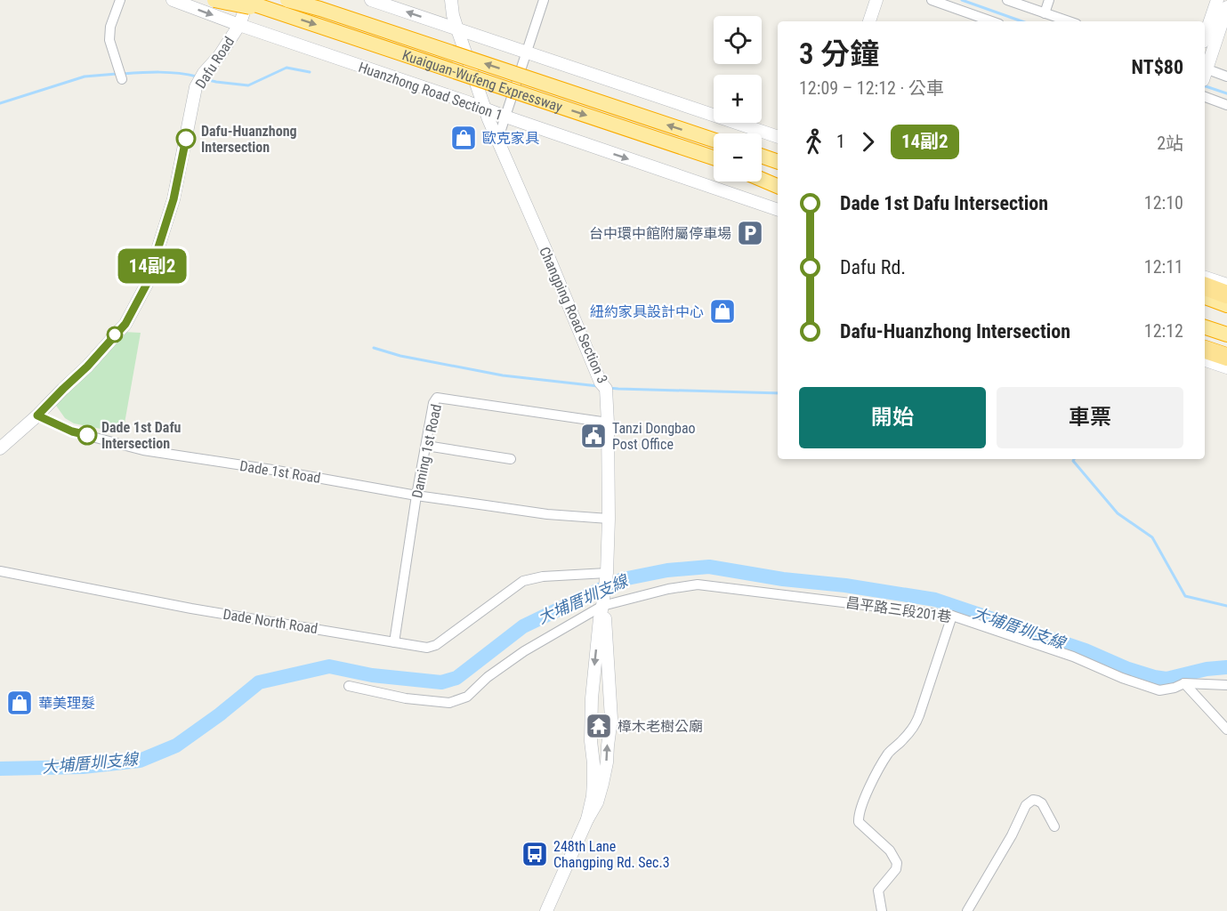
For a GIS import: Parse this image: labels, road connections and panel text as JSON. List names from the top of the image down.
{
  "streets": {
    "highway": ["Kuaiguan-Wufeng Expressway"],
    "street": [
      "Dafu Road",
      "Huanzhong Road Section 1",
      "Changping Road Section 3",
      "Daming 1st Road",
      "Dade 1st Road",
      "昌平路三段201巷",
      "Dade North Road"
    ]
  },
  "crossings": [
    ["Dafu Road", "Huanzhong Road Section 1"],
    ["Dafu Road", "Dade 1st Road"],
    ["Huanzhong Road Section 1", "Changping Road Section 3"],
    ["Changping Road Section 3", "Daming 1st Road"],
    ["Changping Road Section 3", "Dade 1st Road"],
    ["Changping Road Section 3", "昌平路三段201巷"],
    ["Changping Road Section 3", "Dade North Road"],
    ["Daming 1st Road", "Dade 1st Road"],
    ["Daming 1st Road", "Dade North Road"]
  ],
  "water": ["大埔厝圳支線"],
  "places": {
    "shop": ["歐克家具", "紐約家具設計中心", "華美理髮"],
    "other": ["Dafu-Huanzhong Intersection", "Dade 1st Dafu Intersection"],
    "parking": ["台中環中館附屬停車場"],
    "public building": ["Tanzi Dongbao Post Office"],
    "temple": ["樟木老樹公廟"],
    "bus stop": ["248th Lane Changping Rd. Sec.3"]
  },
  "lines": ["bus line 14副2"],
  "page": {
    "on_map": "14副2",
    "map_buttons": ["+", "−"],
    "heading": ["3 分鐘", "12:09 – 12:12 · 公車", "NT$80"],
    "legs": ["1", "14副2", "2站"],
    "list": [
      {
        "name": "Dade 1st Dafu Intersection",
        "value": "12:10"
      },
      {
        "name": "Dafu Rd.",
        "value": "12:11"
      },
      {
        "name": "Dafu-Huanzhong Intersection",
        "value": "12:12"
      }
    ],
    "buttons": ["開始", "車票"]
  }
}
